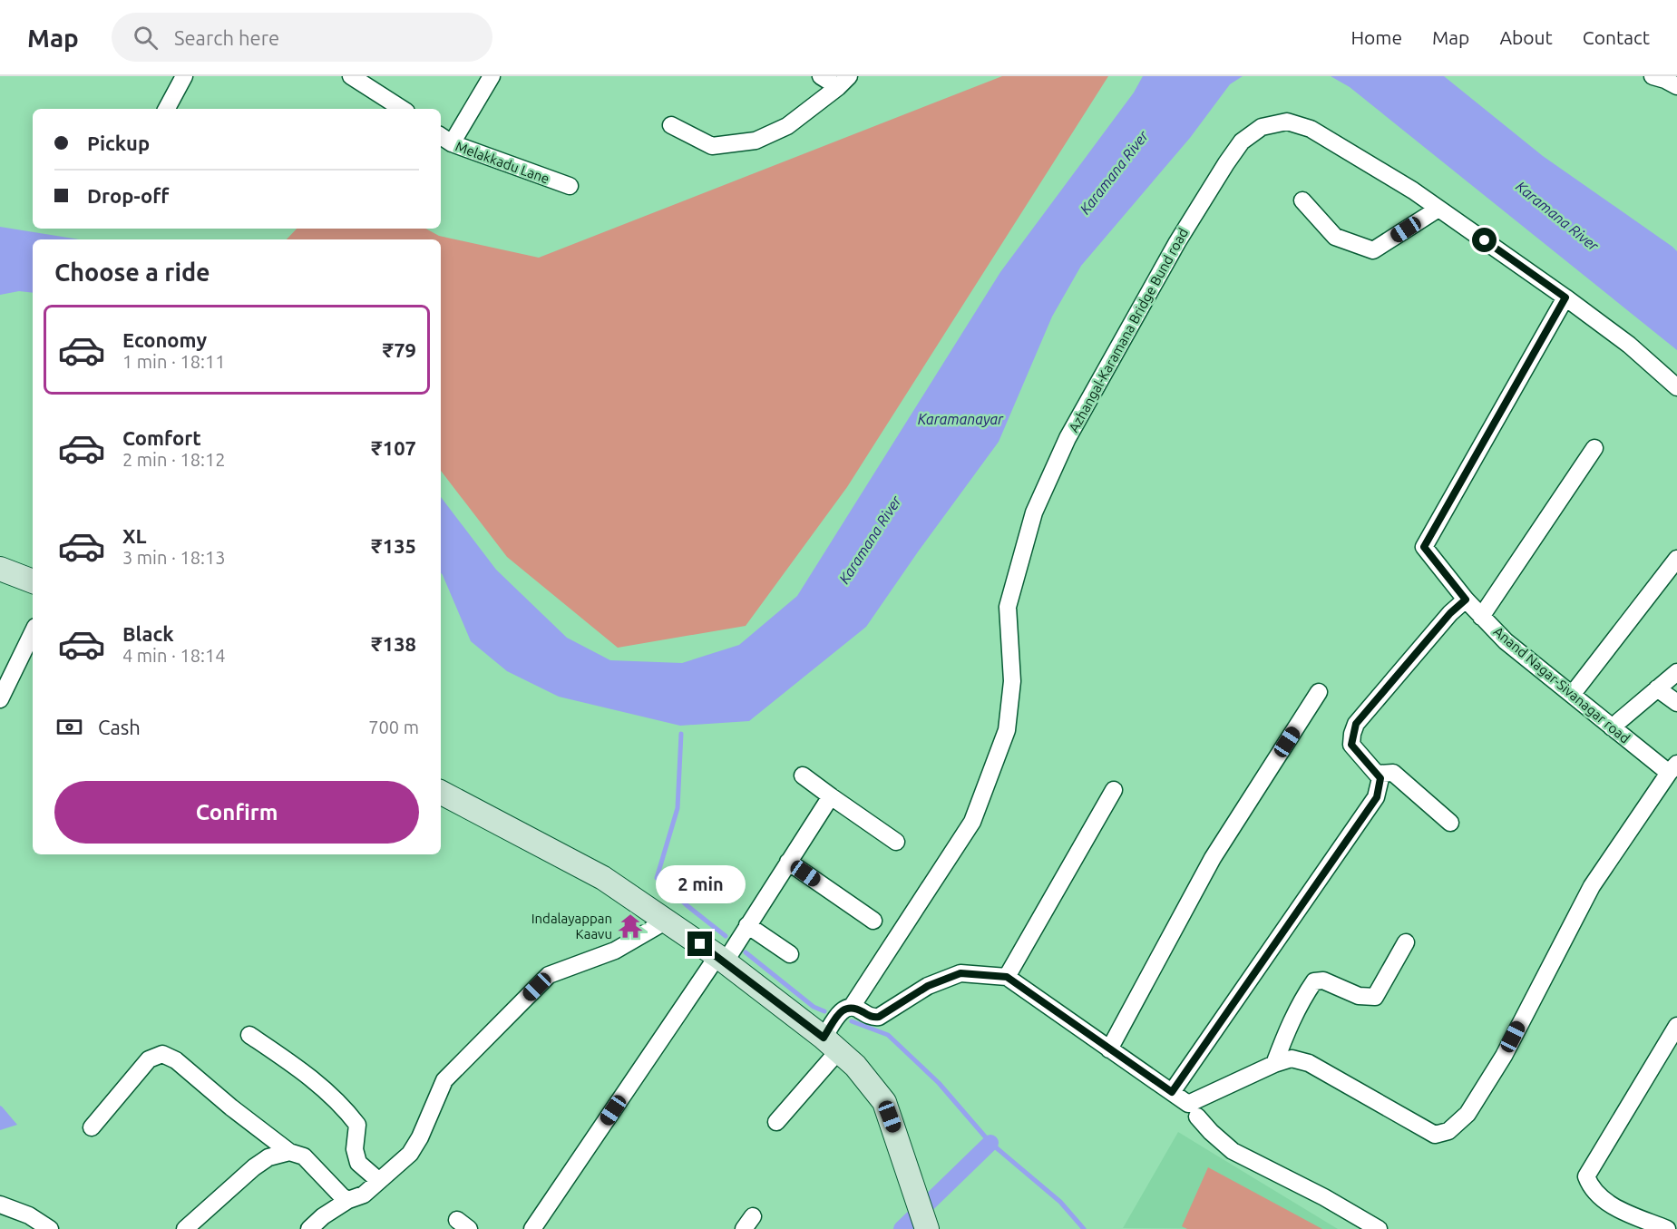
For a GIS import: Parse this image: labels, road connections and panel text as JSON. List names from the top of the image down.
{
  "streets": {
    "street": ["Melakkadu Lane", "Azhangal-Karamana Bridge Bund road", "Anand Nagar-Sivanagar road"]
  },
  "crossings": [
    ["Azhangal-Karamana Bridge Bund road", "Anand Nagar-Sivanagar road"]
  ],
  "water": ["Karamana River", "Karamanayar"],
  "places": {
    "temple": ["Indalayappan Kaavu"]
  },
  "page": {
    "header": "Map",
    "search": "Search here",
    "nav": [
      "Home",
      "Map",
      "About",
      "Contact"
    ],
    "banner": ["Pickup", "Drop-off"],
    "heading": "Choose a ride",
    "list": [
      {
        "name": "Economy",
        "note": "1 min · 18:11",
        "value": "₹79"
      },
      {
        "name": "Comfort",
        "note": "2 min · 18:12",
        "value": "₹107"
      },
      {
        "name": "XL",
        "note": "3 min · 18:13",
        "value": "₹135"
      },
      {
        "name": "Black",
        "note": "4 min · 18:14",
        "value": "₹138"
      }
    ],
    "pay": ["Cash", "700 m"],
    "buttons": "Confirm",
    "bubble": "2 min"
  }
}
